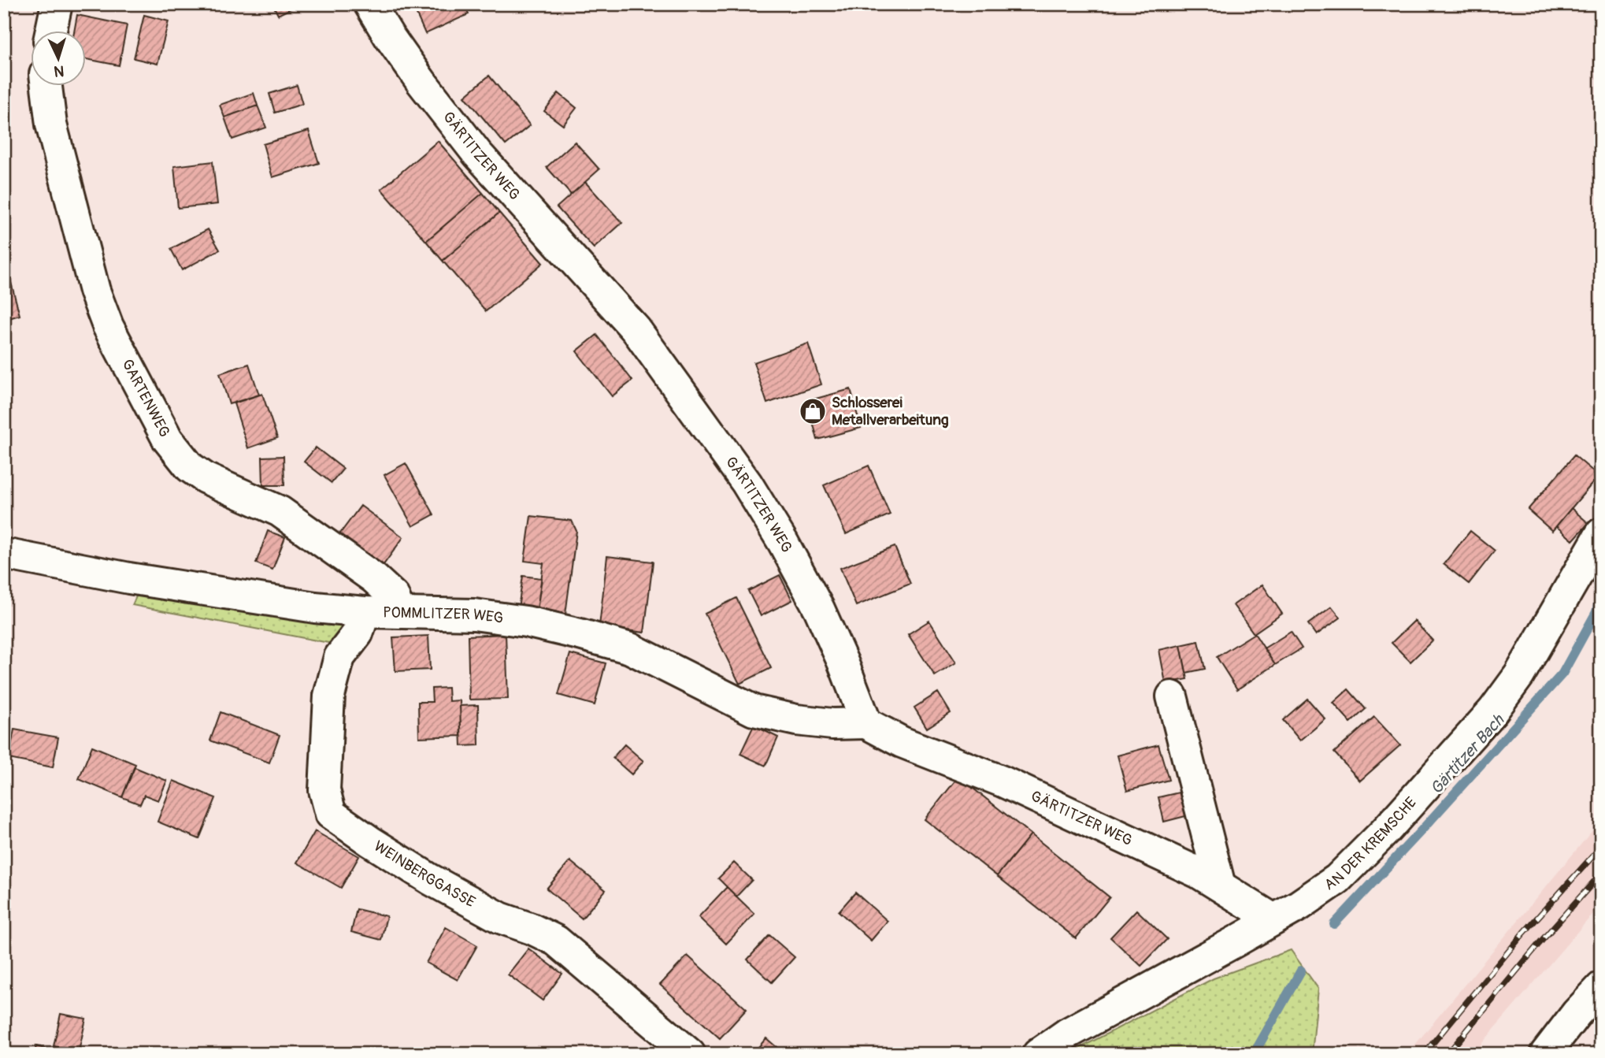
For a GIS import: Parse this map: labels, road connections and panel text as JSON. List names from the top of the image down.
{
  "streets": {
    "street": [
      "GÄRTITZER WEG",
      "GARTENWEG",
      "POMMLITZER WEG",
      "AN DER KREMSCHE",
      "WEINBERGGASSE"
    ]
  },
  "crossings": [
    ["GÄRTITZER WEG", "POMMLITZER WEG"],
    ["GÄRTITZER WEG", "AN DER KREMSCHE"],
    ["GARTENWEG", "POMMLITZER WEG"],
    ["POMMLITZER WEG", "WEINBERGGASSE"]
  ],
  "water": ["Gärtitzer Bach"],
  "places": {
    "shop": ["Schlosserei Metallverarbeitung"]
  },
  "north": "bottom"
}
